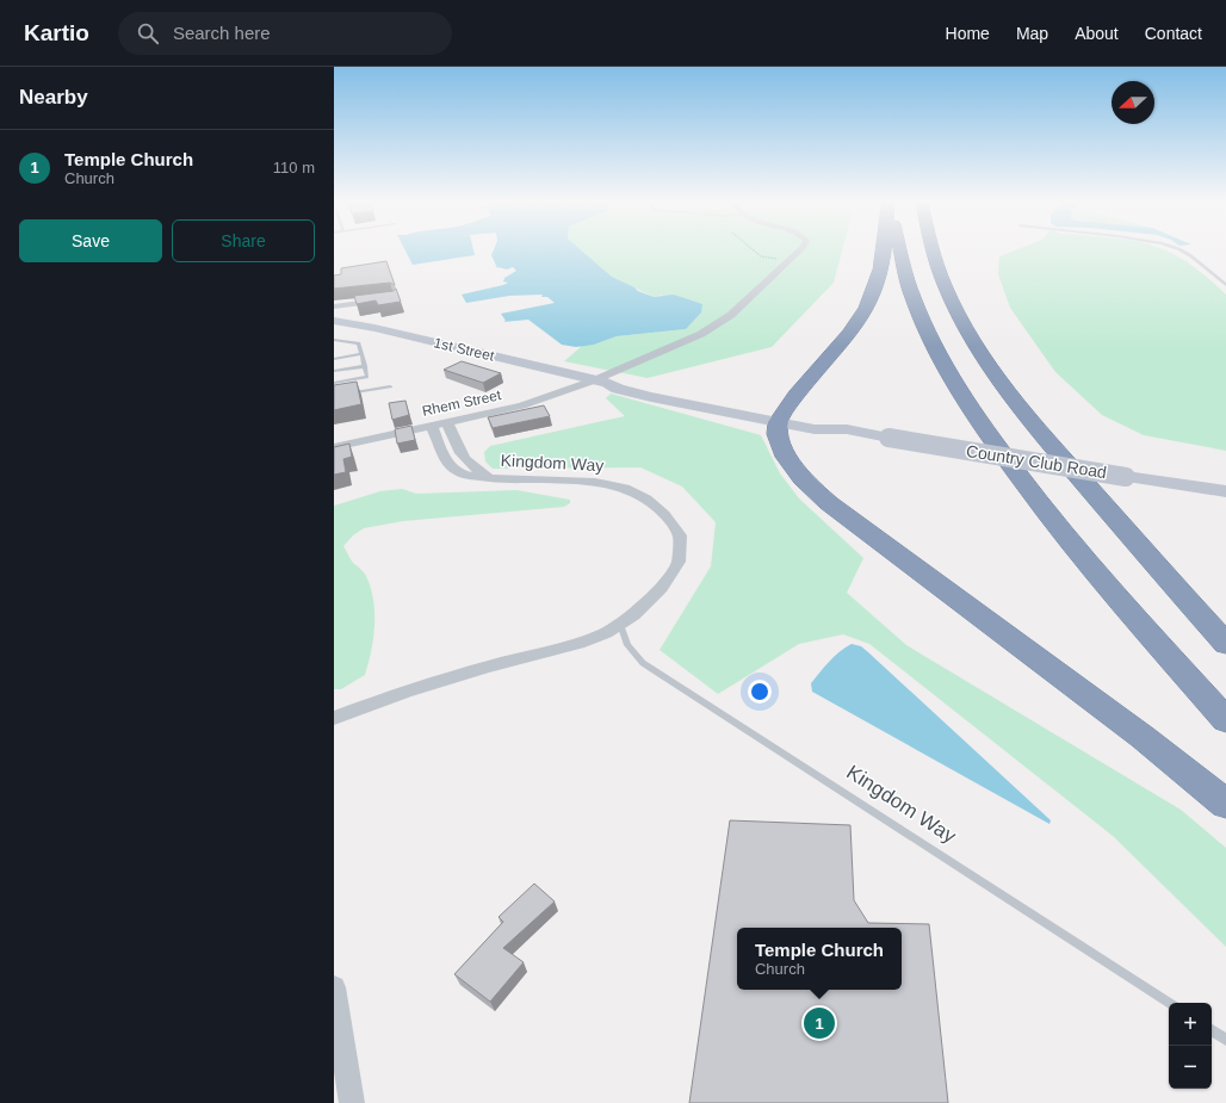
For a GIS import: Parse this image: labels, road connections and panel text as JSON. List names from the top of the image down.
{
  "streets": {
    "main road": ["1st Street", "Country Club Road"],
    "street": ["Rhem Street", "Kingdom Way"]
  },
  "crossings": [
    ["1st Street", "Rhem Street"],
    ["1st Street", "Country Club Road"],
    ["Rhem Street", "Country Club Road"],
    ["Rhem Street", "Kingdom Way"]
  ],
  "north": "left",
  "page": {
    "header": "Kartio",
    "search": "Search here",
    "nav": [
      "Home",
      "Map",
      "About",
      "Contact"
    ],
    "heading": "Nearby",
    "list": [
      {
        "mark": "1",
        "name": "Temple Church",
        "note": "Church",
        "value": "110 m"
      }
    ],
    "buttons": ["Save", "Share"],
    "popup": ["Temple Church", "Church"],
    "map_buttons": ["+", "−"],
    "pins": "1"
  }
}
